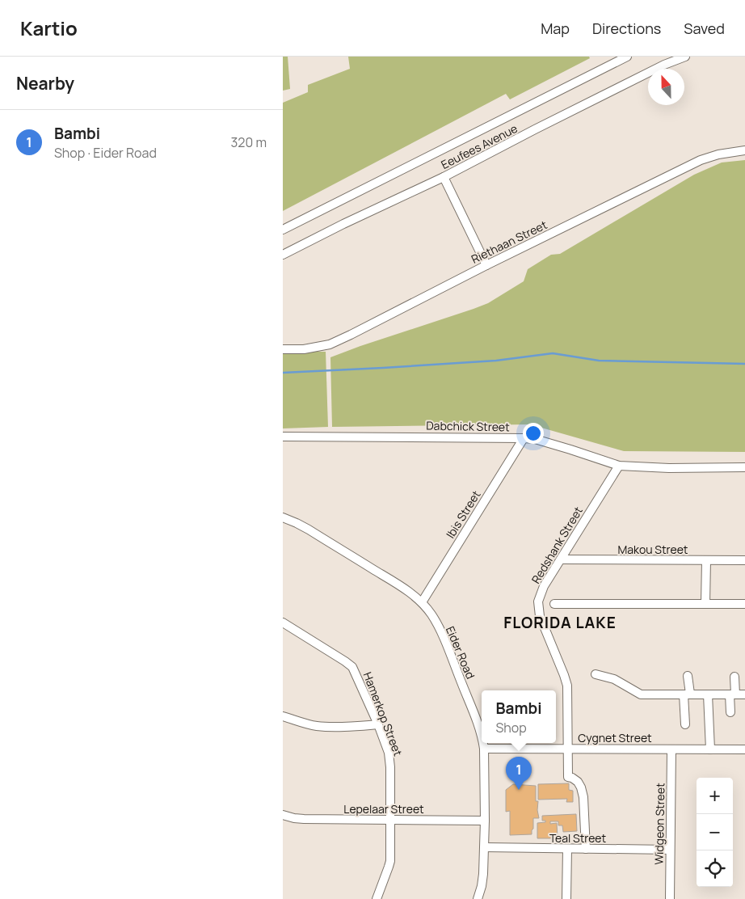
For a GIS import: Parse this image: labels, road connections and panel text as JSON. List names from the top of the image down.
{
  "streets": {
    "street": [
      "Eeufees Avenue",
      "Riethaan Street",
      "Dabchick Street",
      "Ibis Street",
      "Redshank Street",
      "Makou Street",
      "Eider Road",
      "Hamerkop Street",
      "Cygnet Street",
      "Lepelaar Street",
      "Widgeon Street",
      "Teal Street"
    ]
  },
  "crossings": [
    ["Dabchick Street", "Ibis Street"],
    ["Dabchick Street", "Redshank Street"],
    ["Ibis Street", "Eider Road"],
    ["Redshank Street", "Makou Street"],
    ["Redshank Street", "Cygnet Street"],
    ["Redshank Street", "Teal Street"],
    ["Eider Road", "Cygnet Street"],
    ["Eider Road", "Lepelaar Street"],
    ["Eider Road", "Teal Street"],
    ["Hamerkop Street", "Lepelaar Street"],
    ["Cygnet Street", "Widgeon Street"],
    ["Widgeon Street", "Teal Street"]
  ],
  "districts": ["FLORIDA LAKE"],
  "north": "top",
  "page": {
    "header": "Kartio",
    "nav": ["Map", "Directions", "Saved"],
    "heading": "Nearby",
    "list": [
      {
        "mark": "1",
        "name": "Bambi",
        "note": "Shop · Eider Road",
        "value": "320 m"
      }
    ],
    "popup": ["Bambi", "Shop"],
    "pins": "1",
    "map_buttons": ["+", "−"]
  }
}
